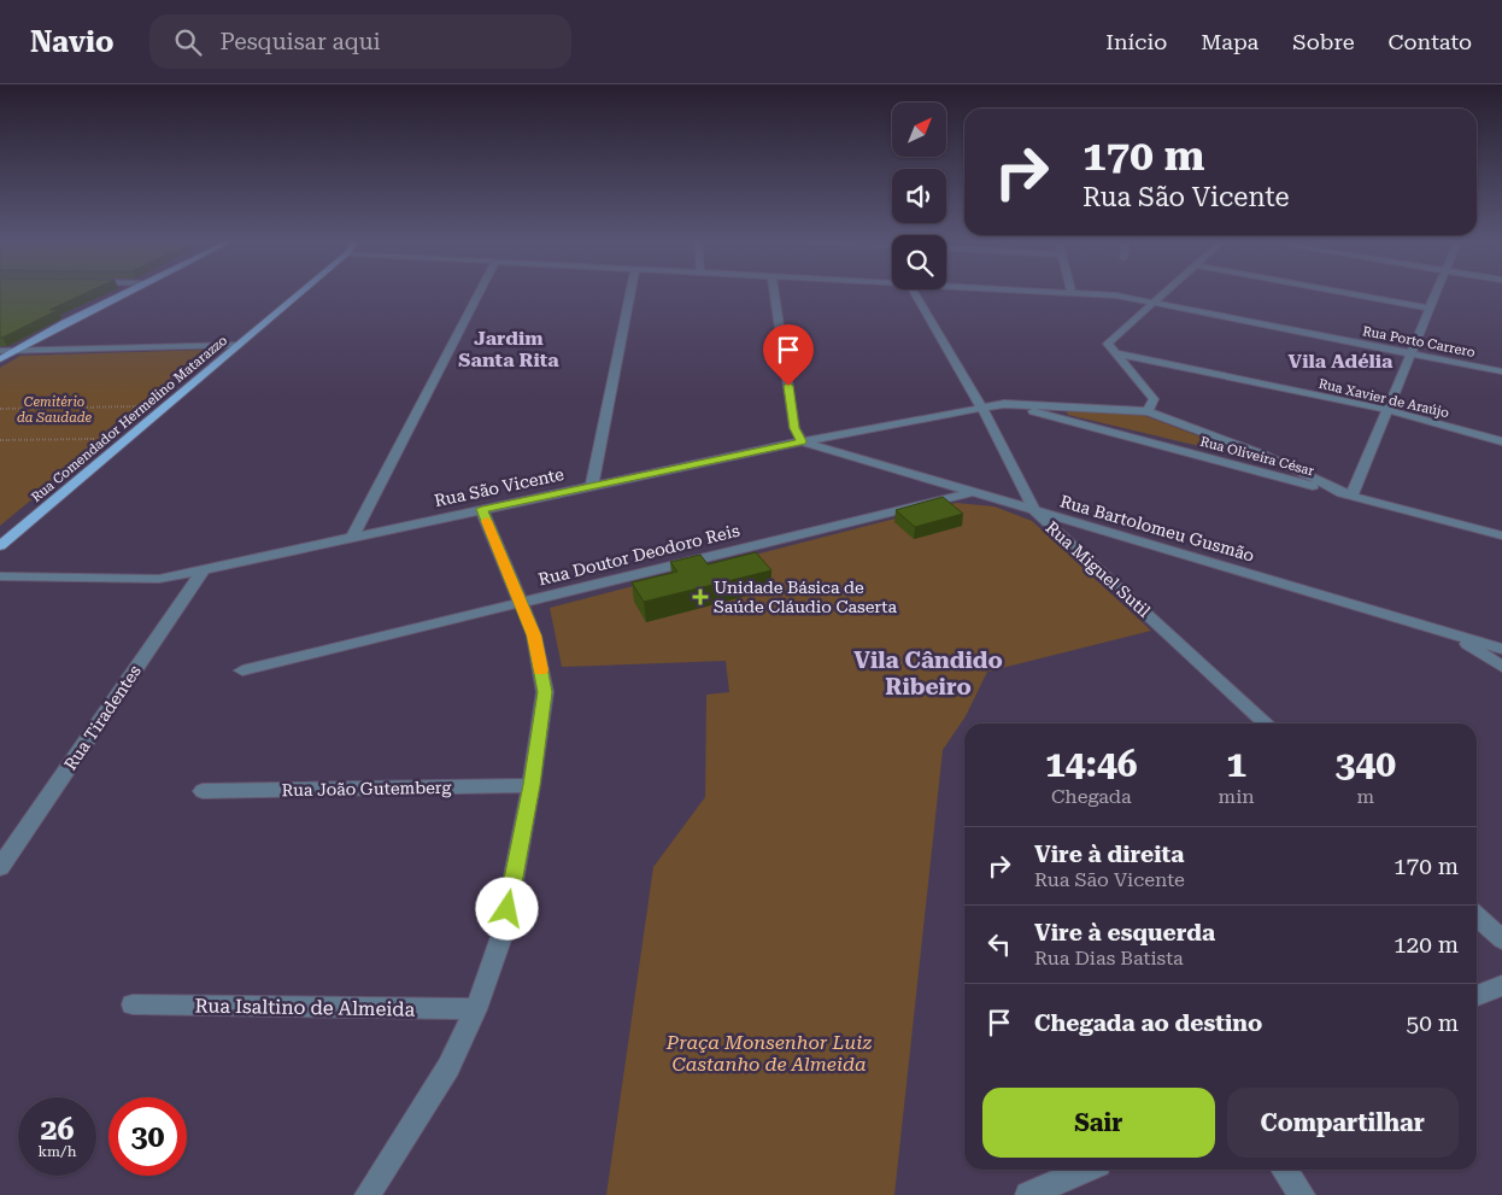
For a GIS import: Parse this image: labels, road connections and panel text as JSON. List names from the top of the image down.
{
  "streets": {
    "main road": ["Rua Comendador Hermelino Matarazzo"],
    "street": [
      "Rua Porto Carrero",
      "Rua Xavier de Araújo",
      "Rua Oliveira César",
      "Rua São Vicente",
      "Rua Bartolomeu Gusmão",
      "Rua Doutor Deodoro Reis",
      "Rua Miguel Sutil",
      "Rua Tiradentes",
      "Rua João Gutemberg",
      "Rua Isaltino de Almeida"
    ]
  },
  "crossings": [
    ["Rua Oliveira César", "Rua São Vicente"],
    ["Rua São Vicente", "Rua Bartolomeu Gusmão"],
    ["Rua São Vicente", "Rua Miguel Sutil"],
    ["Rua São Vicente", "Rua Tiradentes"],
    ["Rua Bartolomeu Gusmão", "Rua Doutor Deodoro Reis"],
    ["Rua Bartolomeu Gusmão", "Rua Miguel Sutil"]
  ],
  "districts": ["Jardim Santa Rita", "Vila Adélia", "Vila Cândido Ribeiro"],
  "parks": ["Cemitério da Saudade", "Praça Monsenhor Luiz Castanho de Almeida"],
  "places": {
    "health": ["Unidade Básica de Saúde Cláudio Caserta"]
  },
  "north": "top right",
  "page": {
    "header": "Navio",
    "search": "Pesquisar aqui",
    "nav": [
      "Início",
      "Mapa",
      "Sobre",
      "Contato"
    ],
    "turn": ["170 m", "Rua São Vicente"],
    "eta": [
      "14:46",
      "Chegada",
      "1",
      "min",
      "340",
      "m"
    ],
    "list": [
      {
        "name": "Vire à direita",
        "note": "Rua São Vicente",
        "value": "170 m"
      },
      {
        "name": "Vire à esquerda",
        "note": "Rua Dias Batista",
        "value": "120 m"
      },
      {
        "name": "Chegada ao destino",
        "value": "50 m"
      }
    ],
    "buttons": ["Sair", "Compartilhar"],
    "speed": "26 km/h",
    "limit": "30"
  }
}
